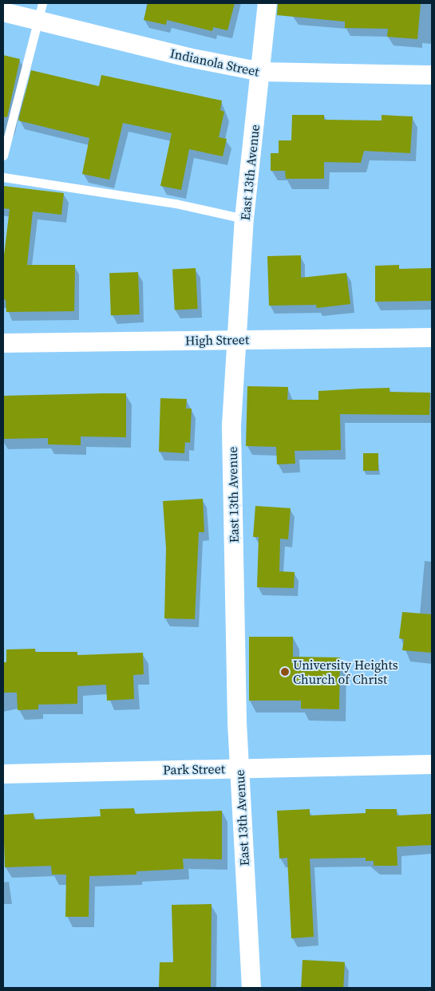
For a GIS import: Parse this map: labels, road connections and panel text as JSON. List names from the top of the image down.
{
  "streets": {
    "street": [
      "Indianola Street",
      "East 13th Avenue",
      "High Street",
      "Park Street"
    ]
  },
  "crossings": [
    ["Indianola Street", "East 13th Avenue"],
    ["East 13th Avenue", "High Street"],
    ["East 13th Avenue", "Park Street"]
  ],
  "places": ["University Heights Church of Christ"]
}
